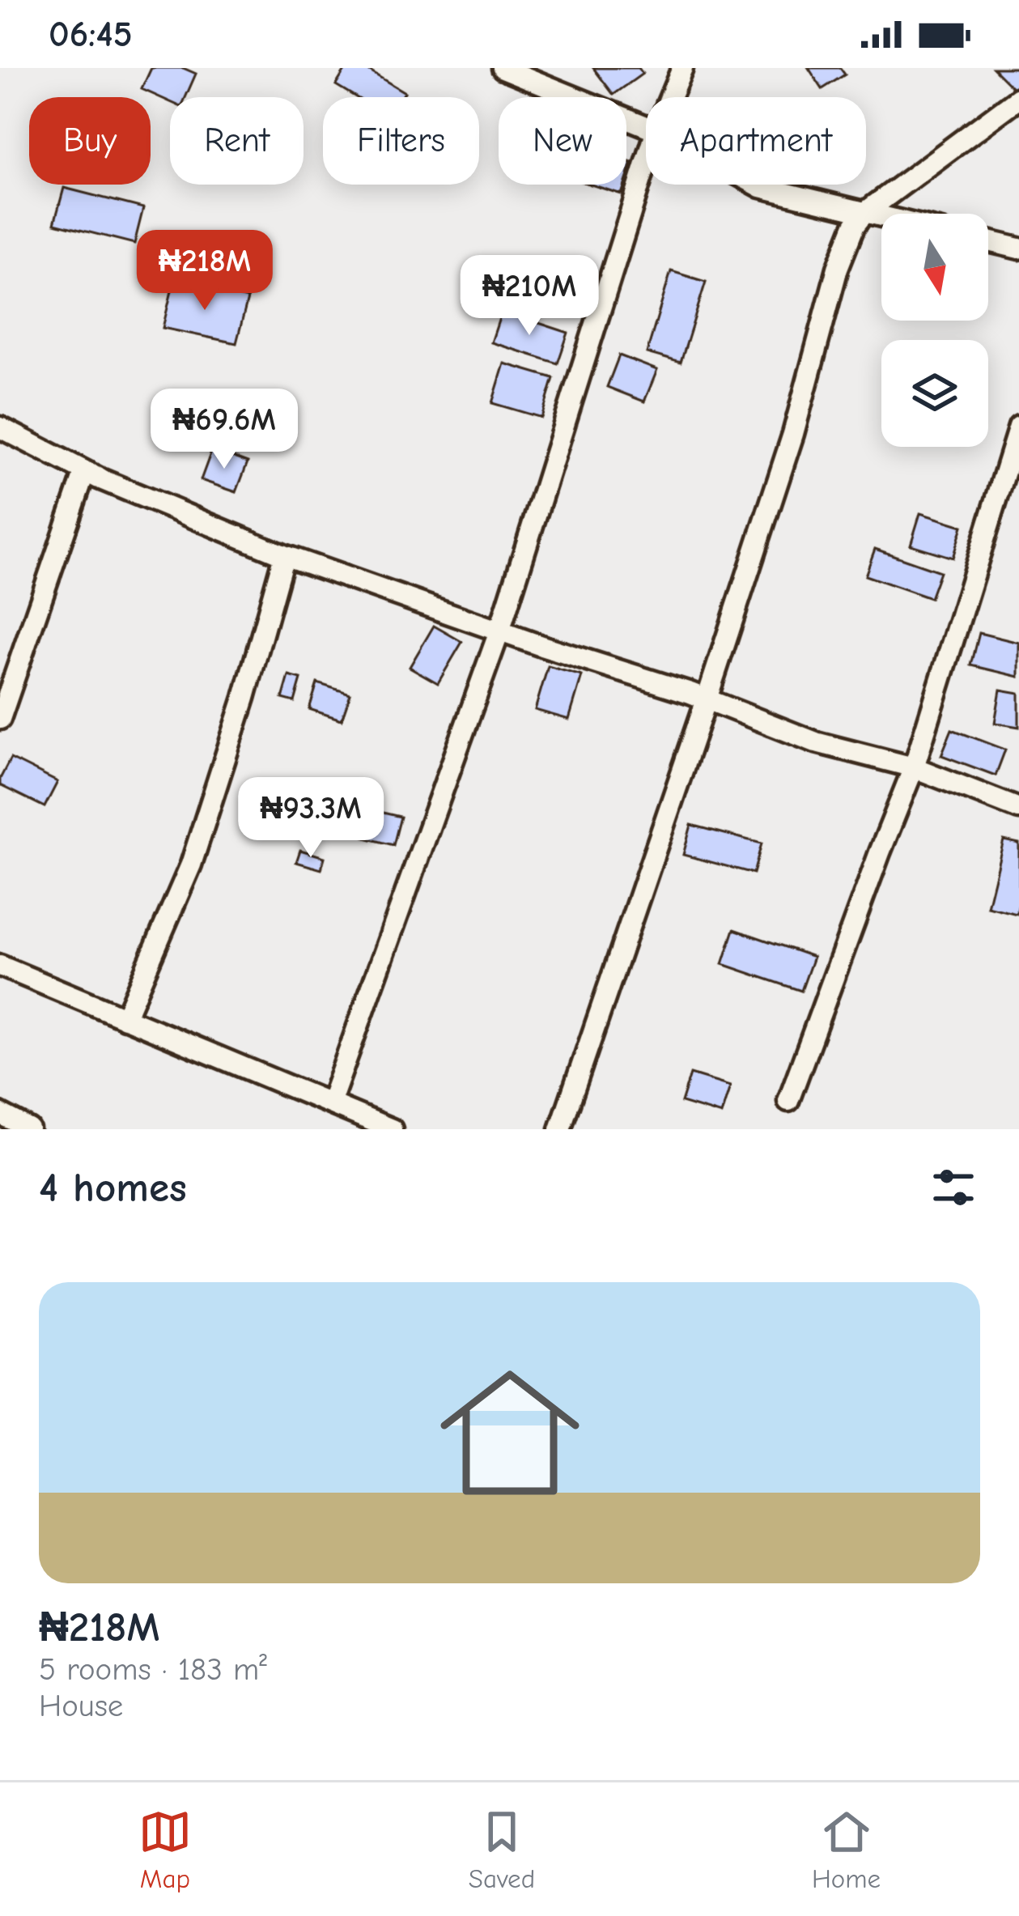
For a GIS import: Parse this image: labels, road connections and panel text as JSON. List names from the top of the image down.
{
  "north": "bottom",
  "page": {
    "status": "06:45",
    "chip": [
      "Buy",
      "Rent",
      "Filters",
      "New",
      "Apartment"
    ],
    "price": [
      "₦218M",
      "₦210M",
      "₦69.6M",
      "₦93.3M"
    ],
    "heading": "4 homes",
    "list": [
      {
        "name": "₦218M",
        "note": "5 rooms · 183 m² · House"
      }
    ],
    "tabs": ["Map", "Saved", "Home"]
  }
}
